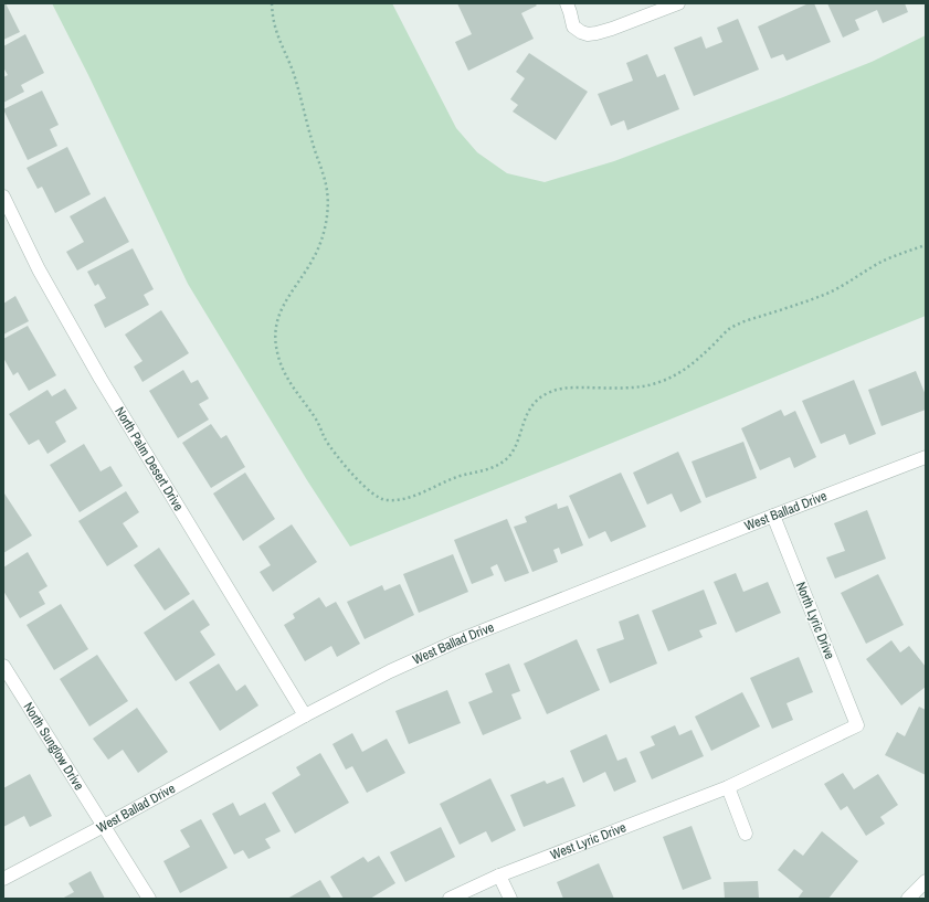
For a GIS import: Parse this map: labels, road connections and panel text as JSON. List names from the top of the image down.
{
  "streets": {
    "street": [
      "North Palm Desert Drive",
      "West Ballad Drive",
      "North Lyric Drive",
      "North Sunglow Drive",
      "West Lyric Drive"
    ]
  },
  "crossings": [
    ["North Palm Desert Drive", "West Ballad Drive"],
    ["West Ballad Drive", "North Lyric Drive"],
    ["West Ballad Drive", "North Sunglow Drive"],
    ["North Lyric Drive", "West Lyric Drive"]
  ]
}
